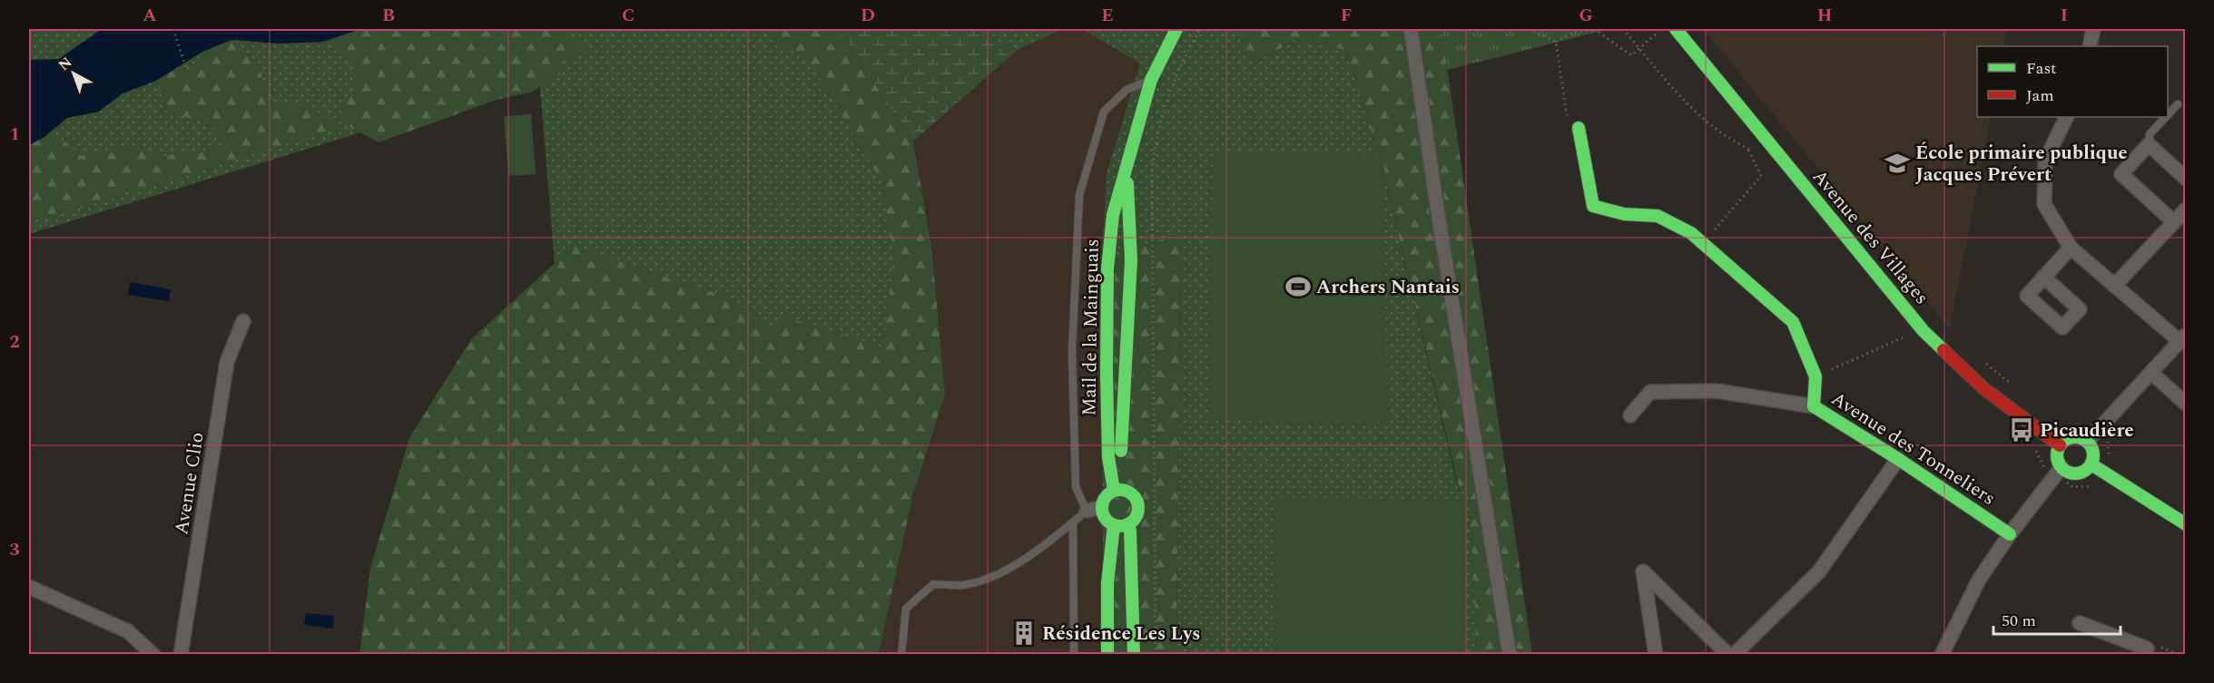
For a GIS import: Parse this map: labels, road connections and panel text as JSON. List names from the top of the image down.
{
  "streets": {
    "street": [
      "Avenue des Villages",
      "Mail de la Mainguais",
      "Avenue des Tonneliers",
      "Avenue Clio"
    ]
  },
  "places": {
    "school or university": ["École primaire publique Jacques Prévert"],
    "sports": ["Archers Nantais"],
    "bus stop": ["Picaudière"],
    "building": ["Résidence Les Lys"]
  },
  "legend": ["Fast", "Jam"],
  "scale_bar": "50 m",
  "north": "top left",
  "grid": {
    "columns": [
      "A",
      "B",
      "C",
      "D",
      "E",
      "F",
      "G",
      "H",
      "I"
    ],
    "rows": ["1", "2", "3"]
  }
}
